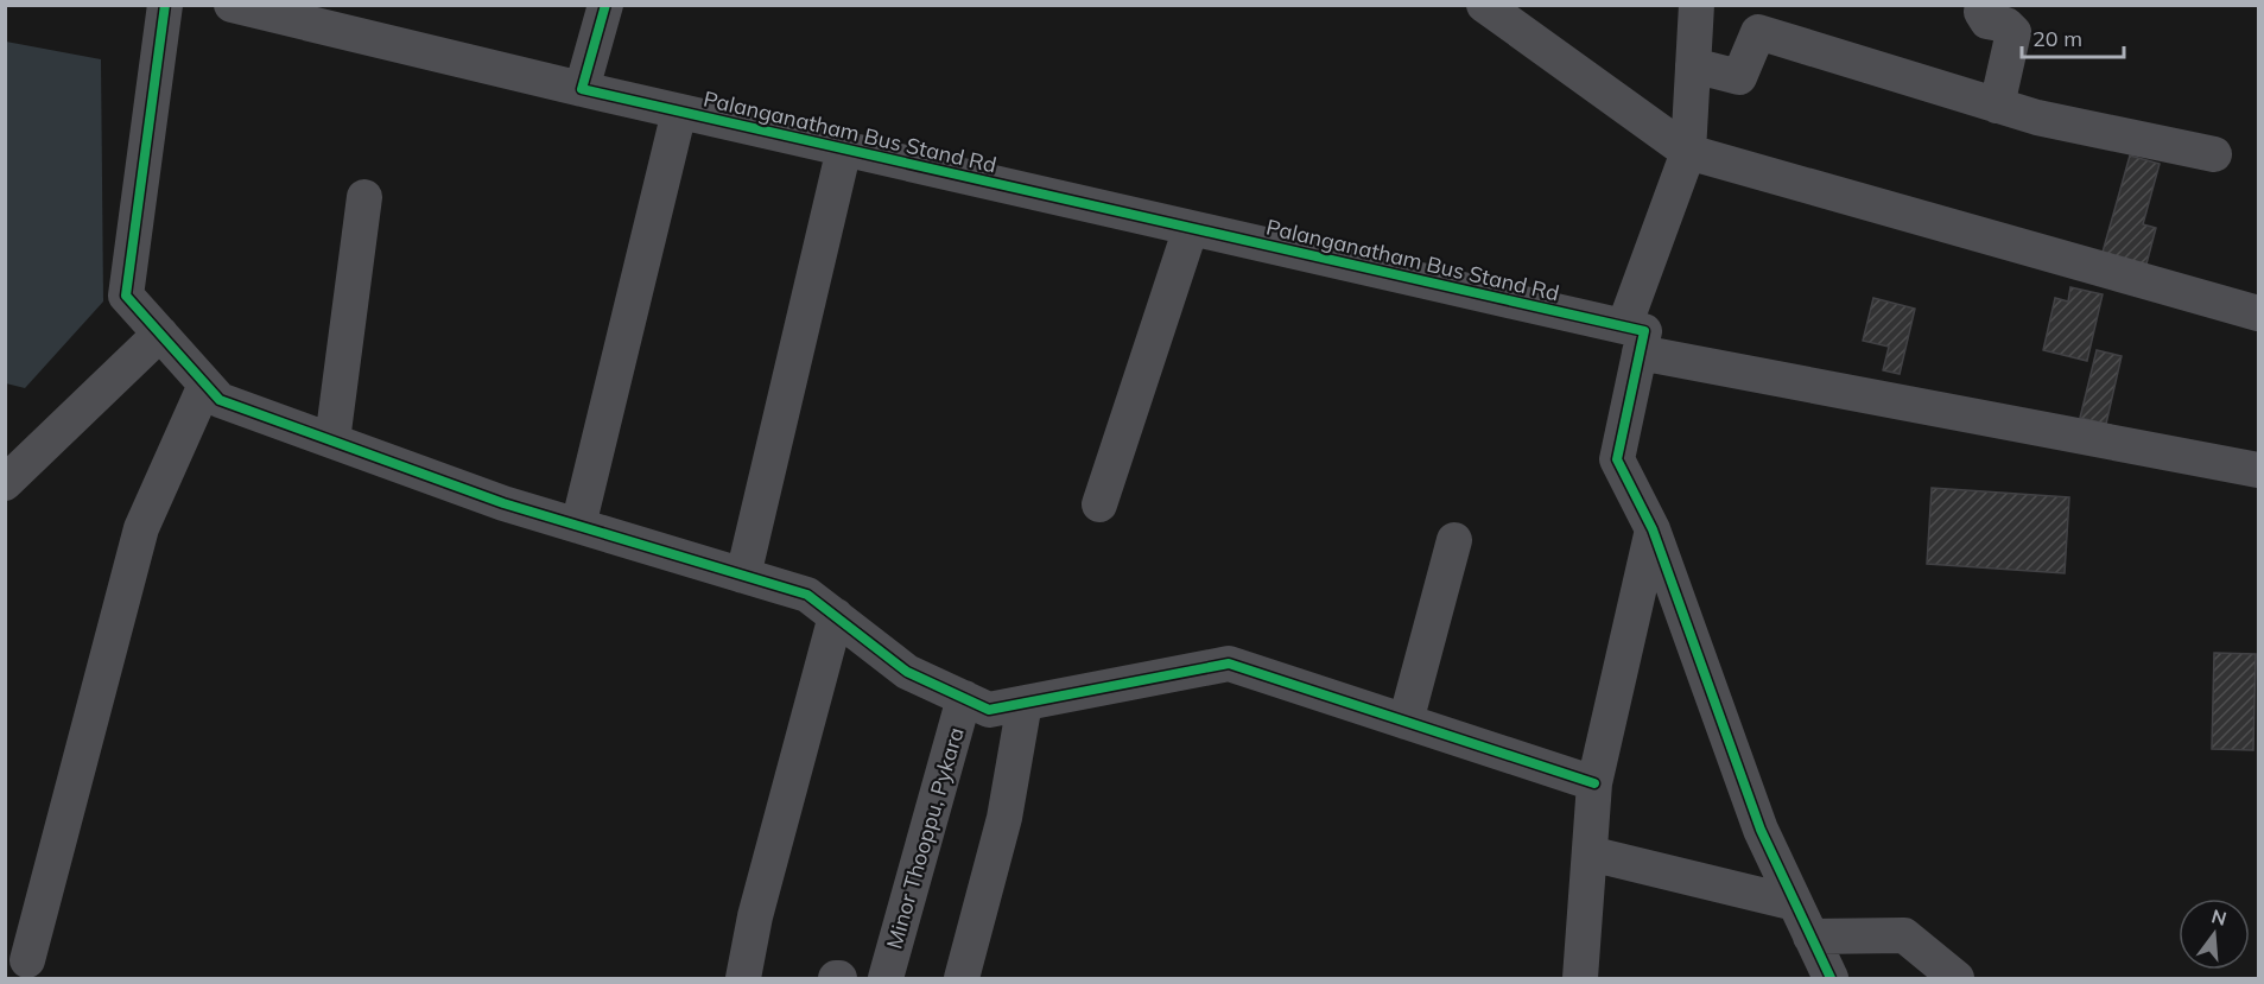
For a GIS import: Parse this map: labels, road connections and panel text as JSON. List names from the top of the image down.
{
  "streets": {
    "street": ["Palanganatham Bus Stand Rd", "Minor Thooppu, Pykara"]
  },
  "scale_bar": "20 m",
  "north": "top"
}
